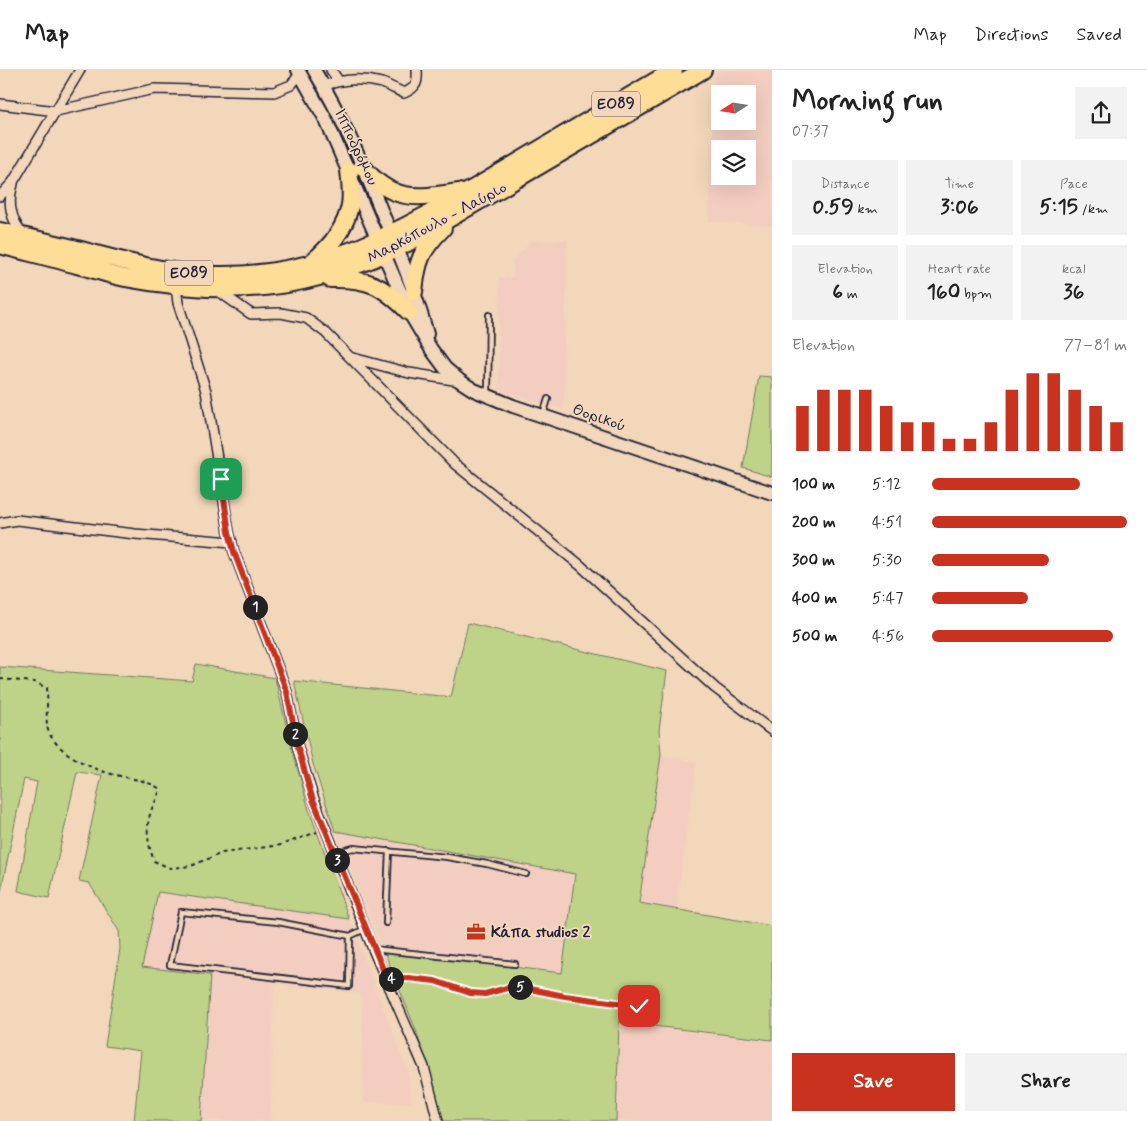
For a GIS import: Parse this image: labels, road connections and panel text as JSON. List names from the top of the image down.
{
  "streets": {
    "highway": ["ΕΟ89", "Μαρκόπουλο - Λαύριο"],
    "main road": ["Ιπποδρόμου", "Θορικού"]
  },
  "crossings": [
    ["Ιπποδρόμου", "Μαρκόπουλο - Λαύριο"],
    ["Ιπποδρόμου", "Θορικού"],
    ["Μαρκόπουλο - Λαύριο", "Θορικού"]
  ],
  "places": {
    "office": ["Κάπα studios 2"]
  },
  "north": "left",
  "page": {
    "header": "Map",
    "nav": ["Map", "Directions", "Saved"],
    "heading": ["Morning run", "07:37"],
    "stats": [
      ["Distance", "0.59 km"],
      ["Time", "3:06"],
      ["Pace", "5:15 /km"],
      ["Elevation", "6 m"],
      ["Heart rate", "160 bpm"],
      ["kcal", "36"]
    ],
    "chart": ["Elevation", "77–81 m"],
    "list": [
      {
        "name": "100 m",
        "note": "5:12"
      },
      {
        "name": "200 m",
        "note": "4:51"
      },
      {
        "name": "300 m",
        "note": "5:30"
      },
      {
        "name": "400 m",
        "note": "5:47"
      },
      {
        "name": "500 m",
        "note": "4:56"
      }
    ],
    "pins": [
      "1",
      "2",
      "3",
      "4",
      "5"
    ],
    "buttons": ["Save", "Share"]
  }
}
